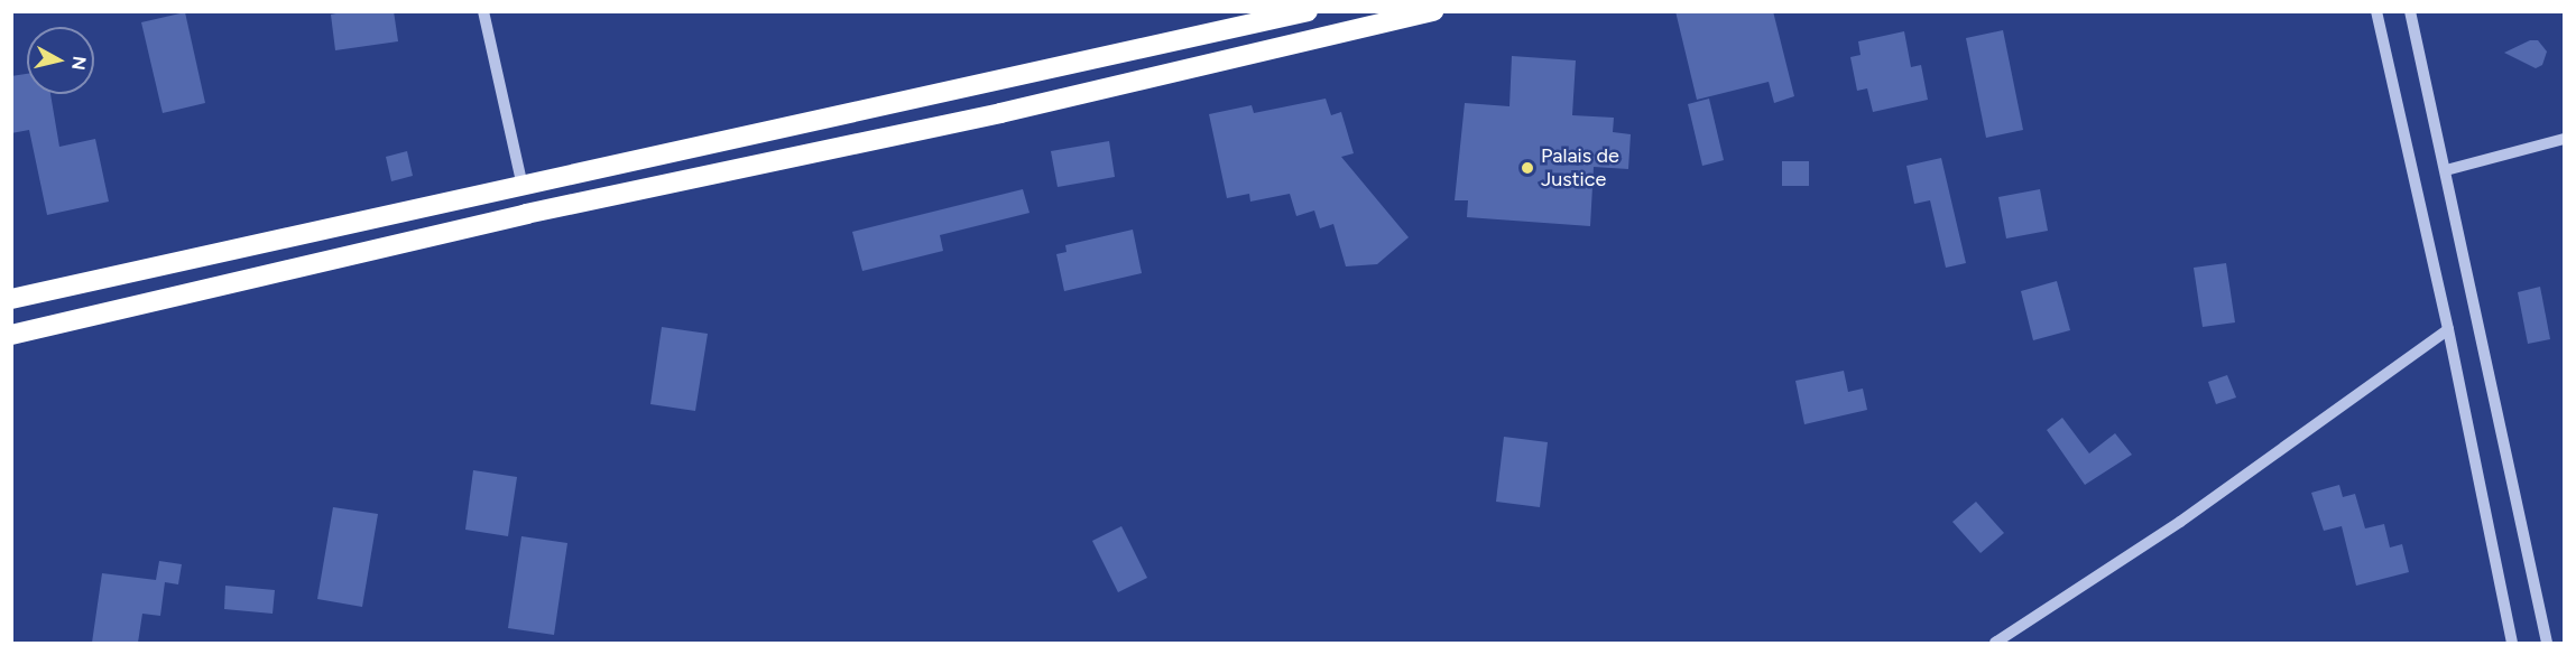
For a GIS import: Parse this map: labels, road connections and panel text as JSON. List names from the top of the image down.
{
  "places": ["Palais de Justice"],
  "north": "right"
}
